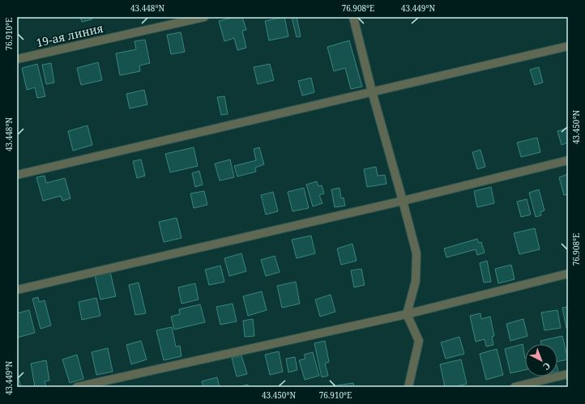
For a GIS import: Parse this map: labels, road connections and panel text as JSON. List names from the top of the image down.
{
  "streets": {
    "street": ["19-ая линия"]
  },
  "north": "bottom right",
  "coordinates": [
    "43.448°N",
    "76.908°E",
    "43.449°N",
    "76.910°E",
    "43.450°N"
  ]
}
